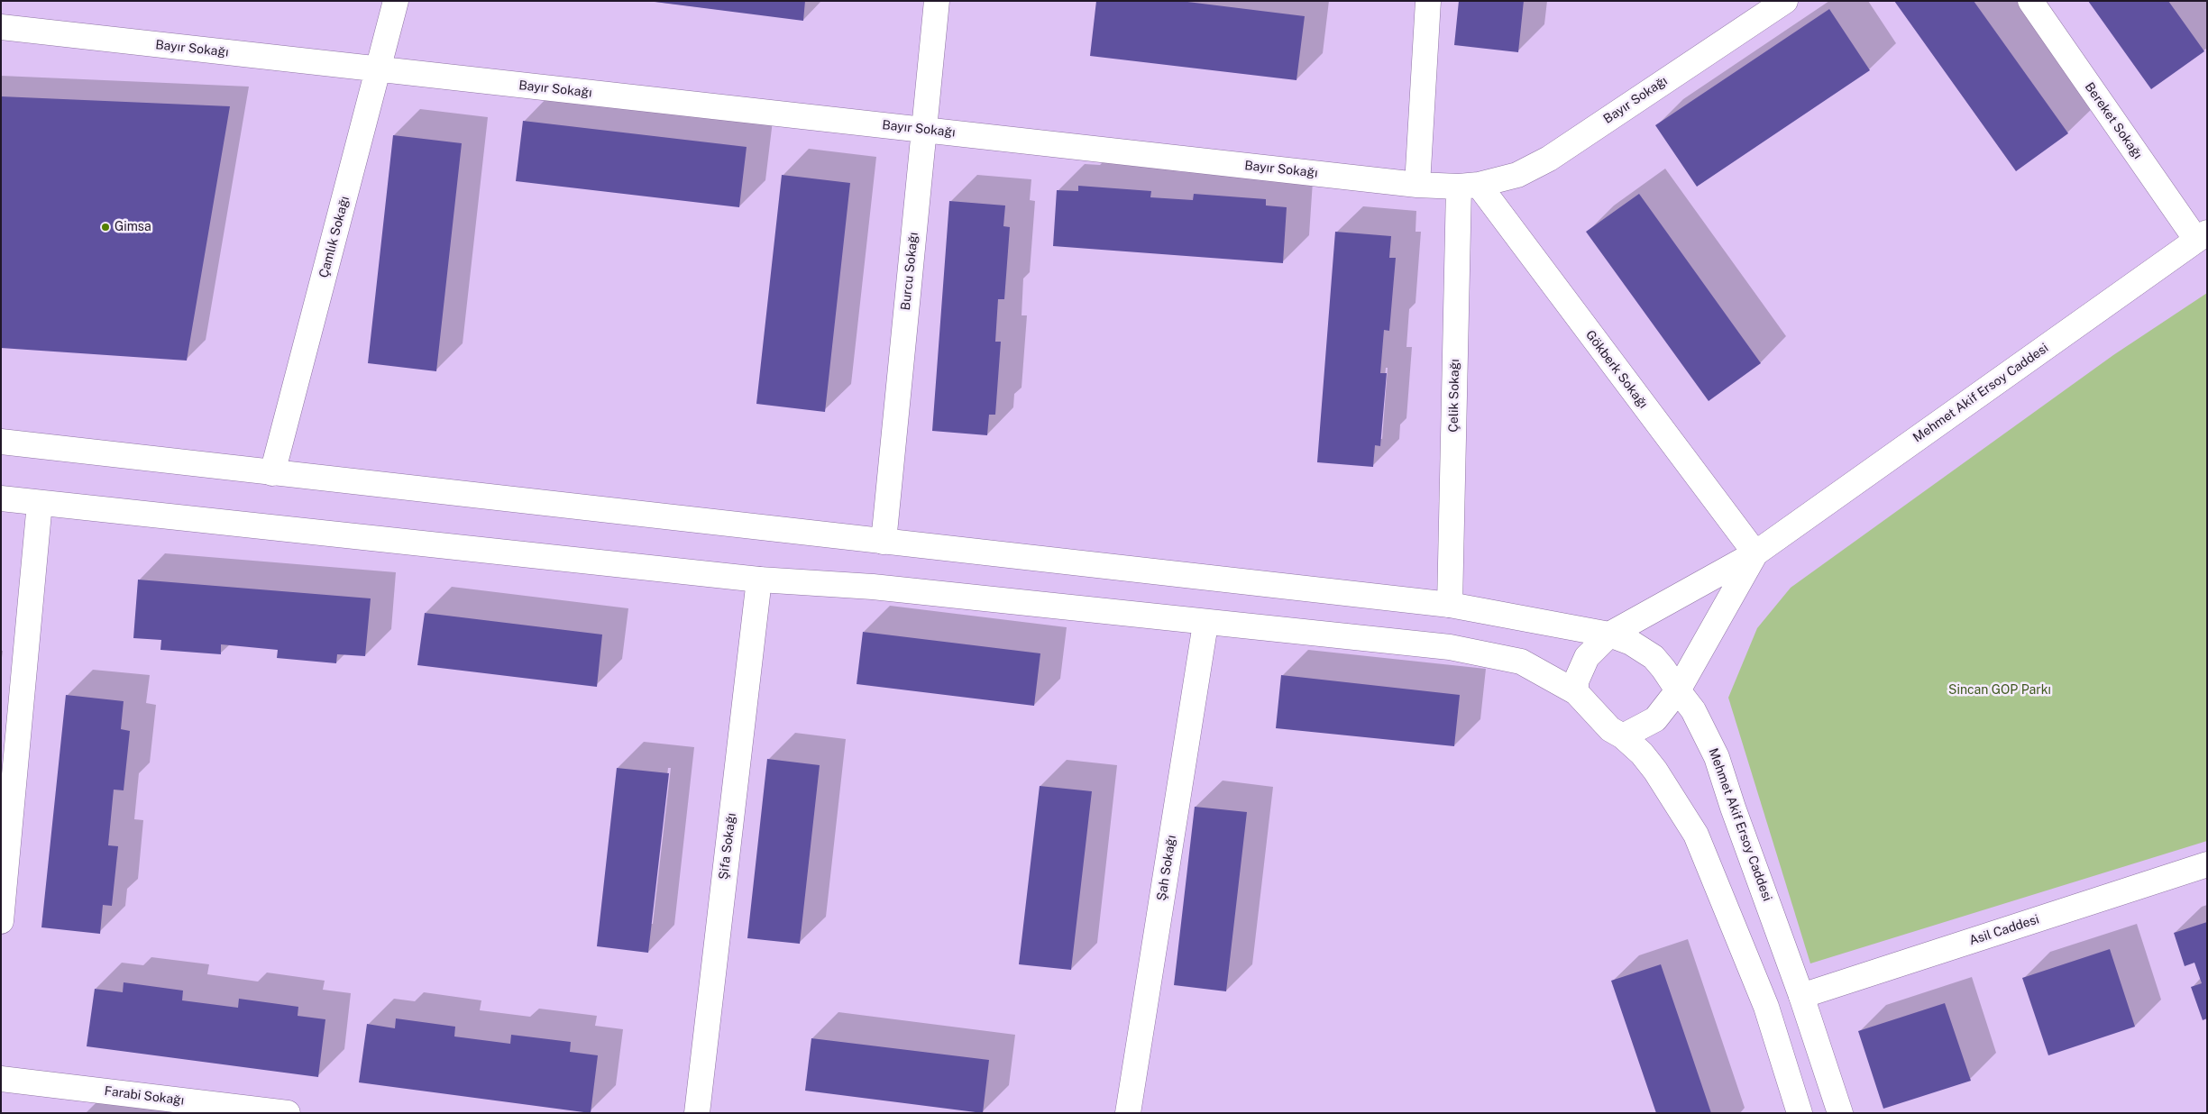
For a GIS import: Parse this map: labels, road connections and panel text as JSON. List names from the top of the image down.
{
  "streets": {
    "street": [
      "Bayır Sokağı",
      "Bereket Sokağı",
      "Çamlık Sokağı",
      "Burcu Sokağı",
      "Gökberk Sokağı",
      "Mehmet Akif Ersoy Caddesi",
      "Çelik Sokağı",
      "Şifa Sokağı",
      "Şah Sokağı",
      "Asil Caddesi",
      "Farabi Sokağı"
    ]
  },
  "crossings": [
    ["Bayır Sokağı", "Çamlık Sokağı"],
    ["Bayır Sokağı", "Burcu Sokağı"],
    ["Bayır Sokağı", "Gökberk Sokağı"],
    ["Bayır Sokağı", "Çelik Sokağı"],
    ["Bereket Sokağı", "Mehmet Akif Ersoy Caddesi"],
    ["Gökberk Sokağı", "Mehmet Akif Ersoy Caddesi"],
    ["Gökberk Sokağı", "Çelik Sokağı"],
    ["Mehmet Akif Ersoy Caddesi", "Asil Caddesi"]
  ],
  "parks": ["Sincan GOP Parkı"],
  "places": ["Gimsa"]
}
